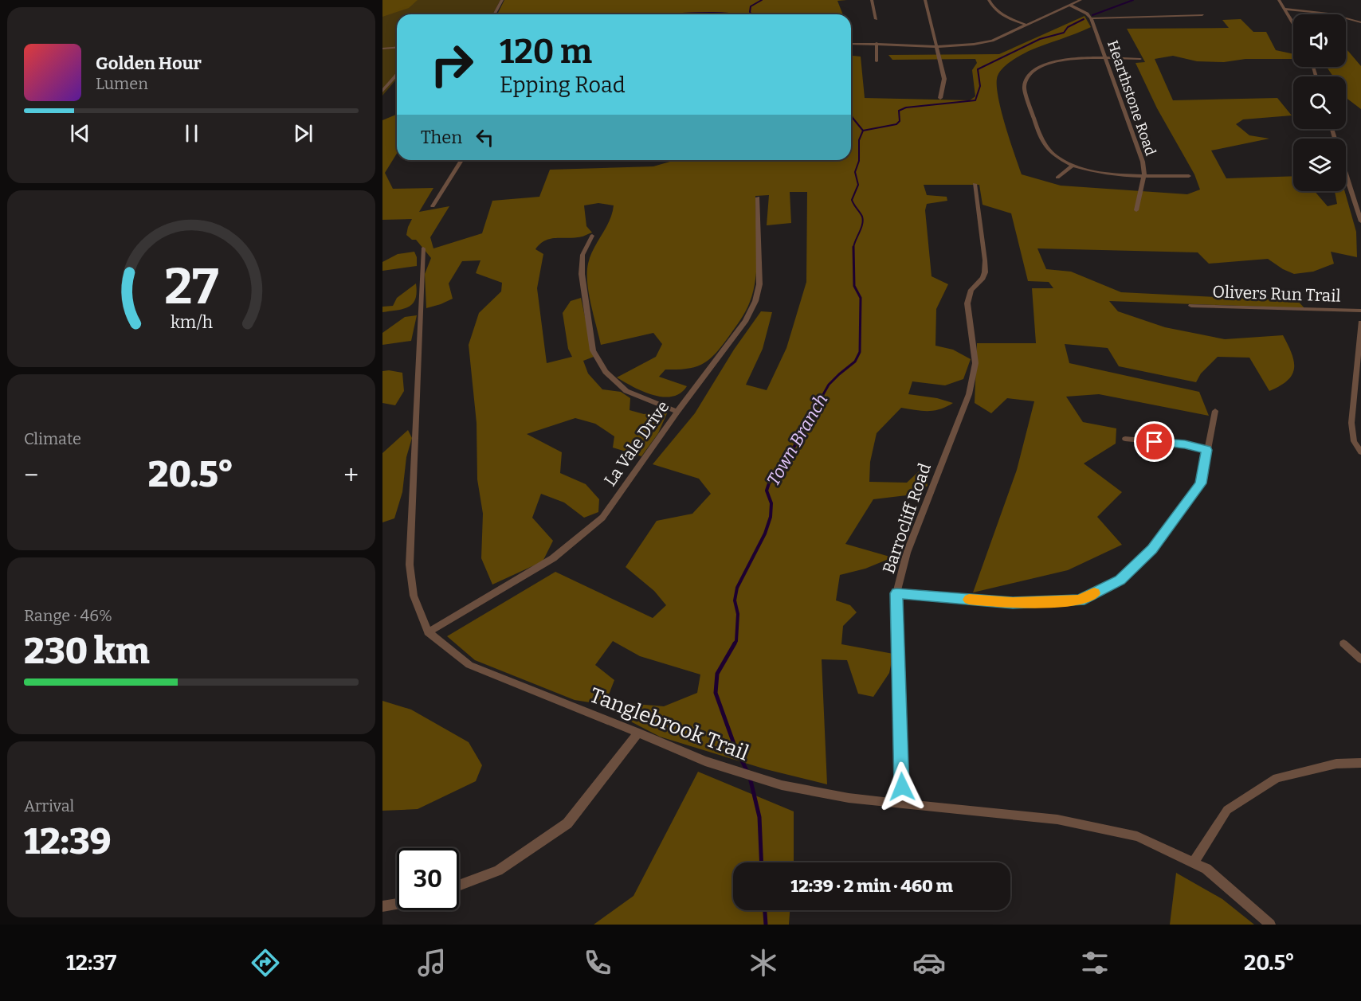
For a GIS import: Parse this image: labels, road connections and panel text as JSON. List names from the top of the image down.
{
  "streets": {
    "street": [
      "Hearthstone Road",
      "Olivers Run Trail",
      "La Vale Drive",
      "Barrocliff Road",
      "Tanglebrook Trail"
    ]
  },
  "crossings": [
    ["La Vale Drive", "Tanglebrook Trail"],
    ["Barrocliff Road", "Tanglebrook Trail"]
  ],
  "water": ["Town Branch"],
  "page": {
    "turn": ["120 m", "Epping Road"],
    "song": ["Golden Hour", "Lumen"],
    "then": "Then",
    "tile": [
      "Climate",
      ["Range · 46%", "230 km"],
      ["Arrival", "12:39"]
    ],
    "heat": ["−", "20.5°", "+"],
    "limit": "30",
    "trip": "12:39 · 2 min · 460 m",
    "tabs": ["12:37", "20.5°"],
    "gauge": ["27", "km/h"]
  }
}
